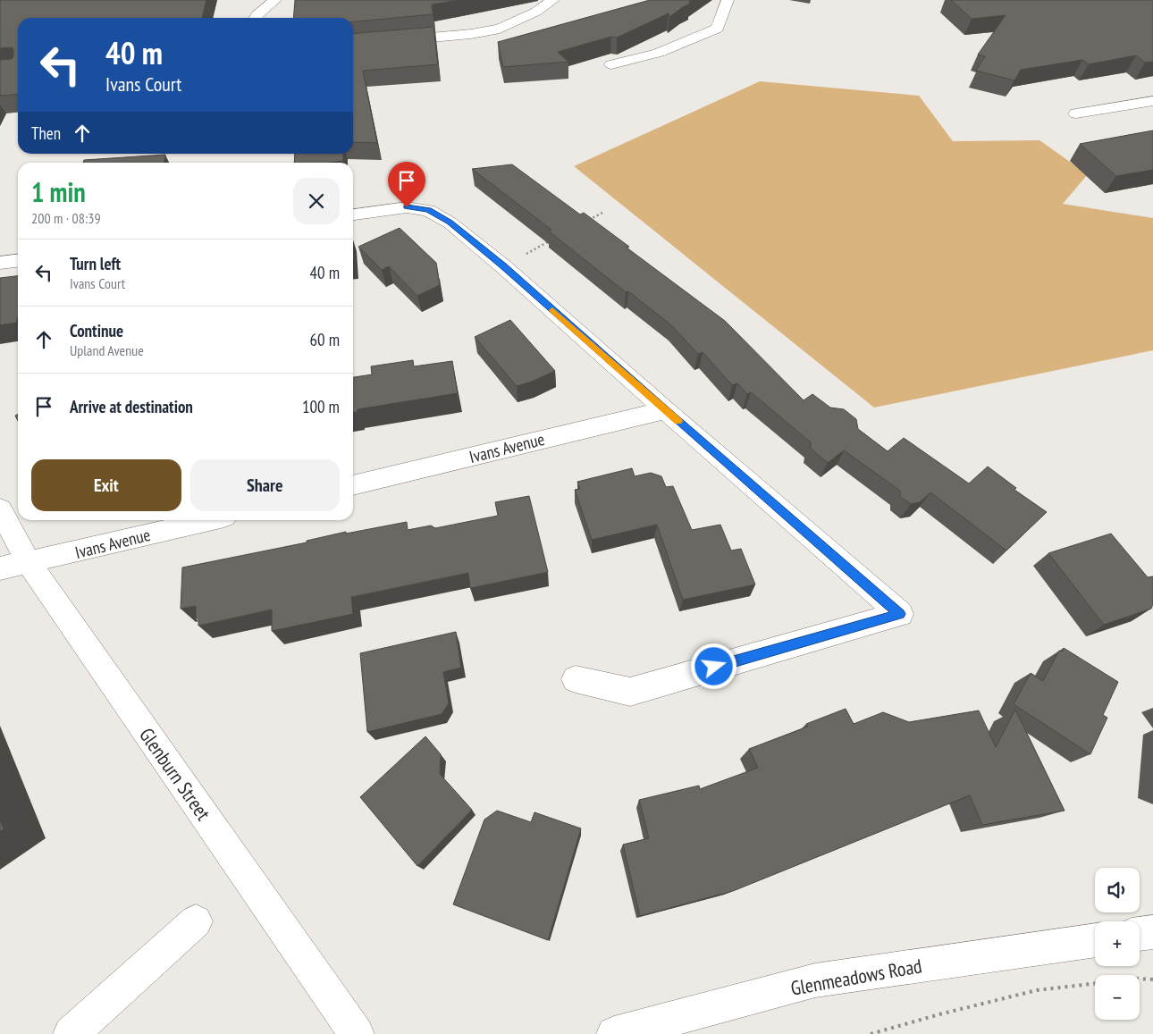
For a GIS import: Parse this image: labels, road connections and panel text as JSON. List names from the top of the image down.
{
  "streets": {
    "street": ["Ivans Avenue", "Glenburn Street", "Glenmeadows Road"]
  },
  "crossings": [
    ["Ivans Avenue", "Glenburn Street"]
  ],
  "page": {
    "turn": ["40 m", "Ivans Court"],
    "then": "Then",
    "heading": ["1 min", "200 m · 08:39"],
    "list": [
      {
        "name": "Turn left",
        "note": "Ivans Court",
        "value": "40 m"
      },
      {
        "name": "Continue",
        "note": "Upland Avenue",
        "value": "60 m"
      },
      {
        "name": "Arrive at destination",
        "value": "100 m"
      }
    ],
    "buttons": ["Exit", "Share"],
    "map_buttons": ["+", "−"]
  }
}
